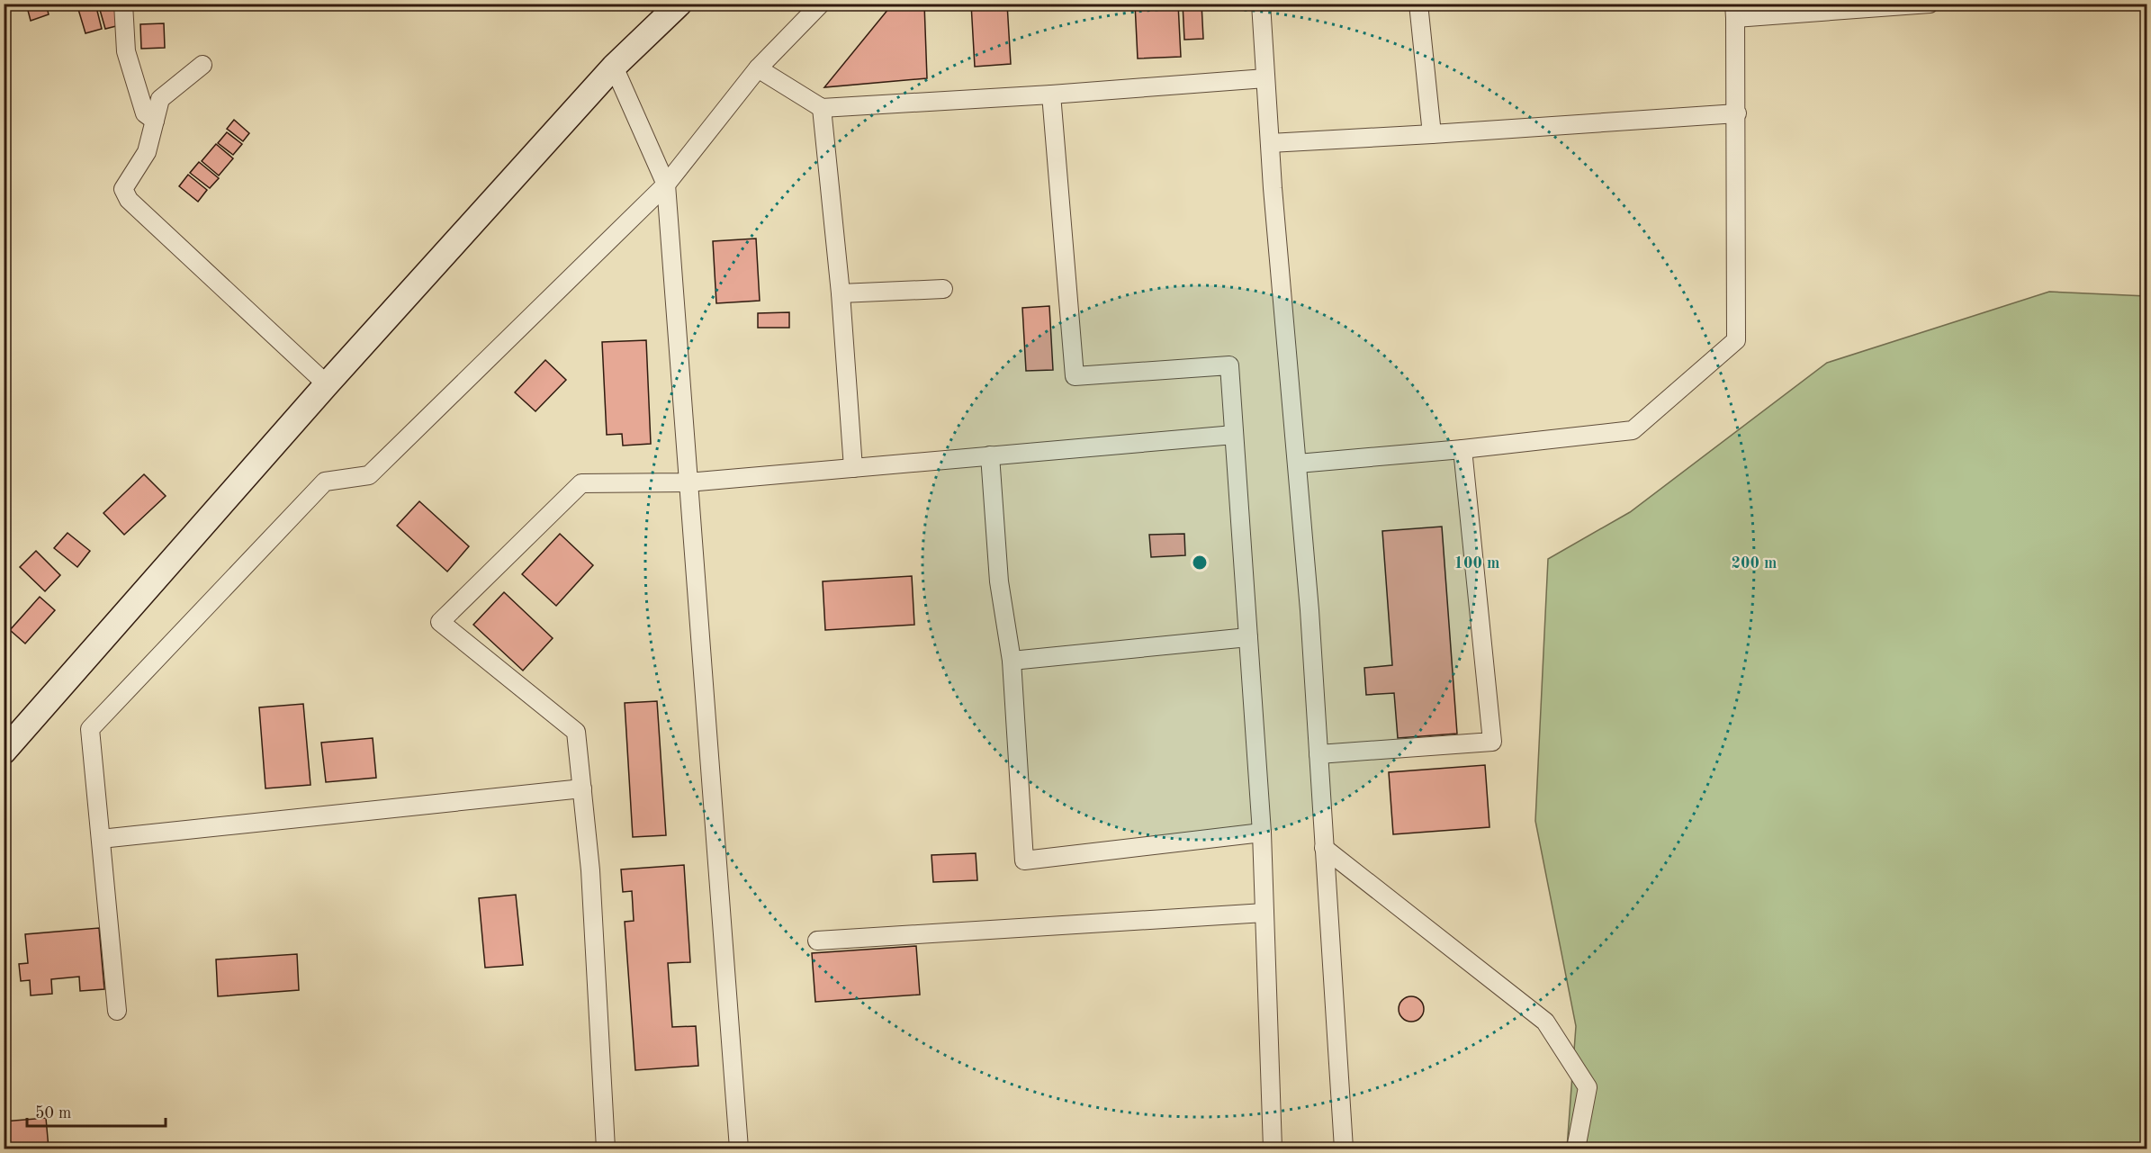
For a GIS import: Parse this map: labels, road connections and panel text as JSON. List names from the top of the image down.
{
  "scale_bar": "50 m",
  "rings": ["100 m", "200 m"]
}
